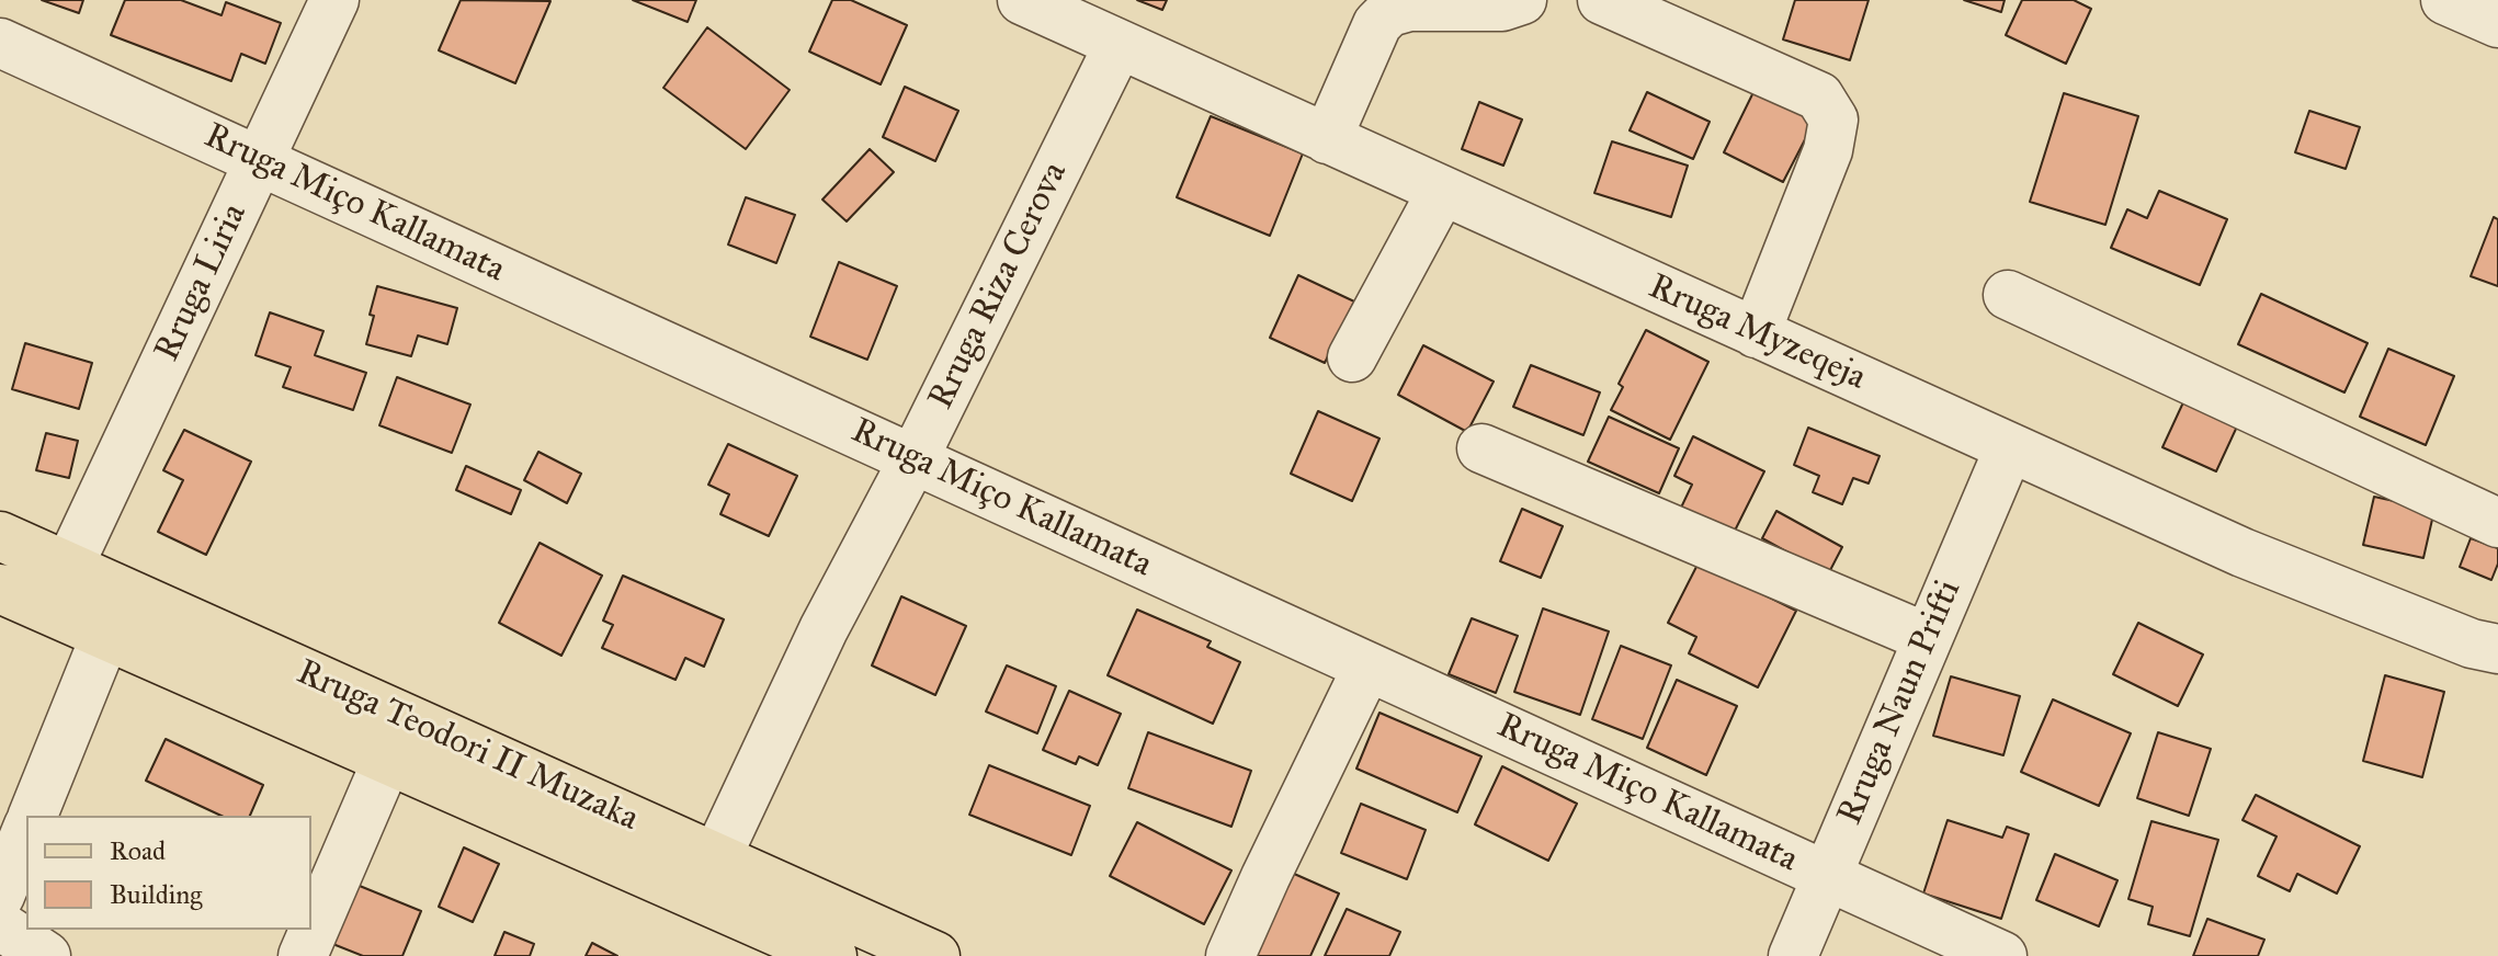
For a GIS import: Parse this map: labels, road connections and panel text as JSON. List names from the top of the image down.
{
  "streets": {
    "main road": ["Rruga Teodori II Muzaka"],
    "street": [
      "Rruga Miço Kallamata",
      "Rruga Liria",
      "Rruga Riza Cerova",
      "Rruga Myzeqeja",
      "Rruga Naun Prifti"
    ]
  },
  "crossings": [
    ["Rruga Miço Kallamata", "Rruga Liria"],
    ["Rruga Miço Kallamata", "Rruga Riza Cerova"],
    ["Rruga Miço Kallamata", "Rruga Naun Prifti"],
    ["Rruga Liria", "Rruga Teodori II Muzaka"],
    ["Rruga Riza Cerova", "Rruga Myzeqeja"],
    ["Rruga Riza Cerova", "Rruga Teodori II Muzaka"],
    ["Rruga Myzeqeja", "Rruga Naun Prifti"]
  ],
  "legend": ["Road", "Building"]
}
